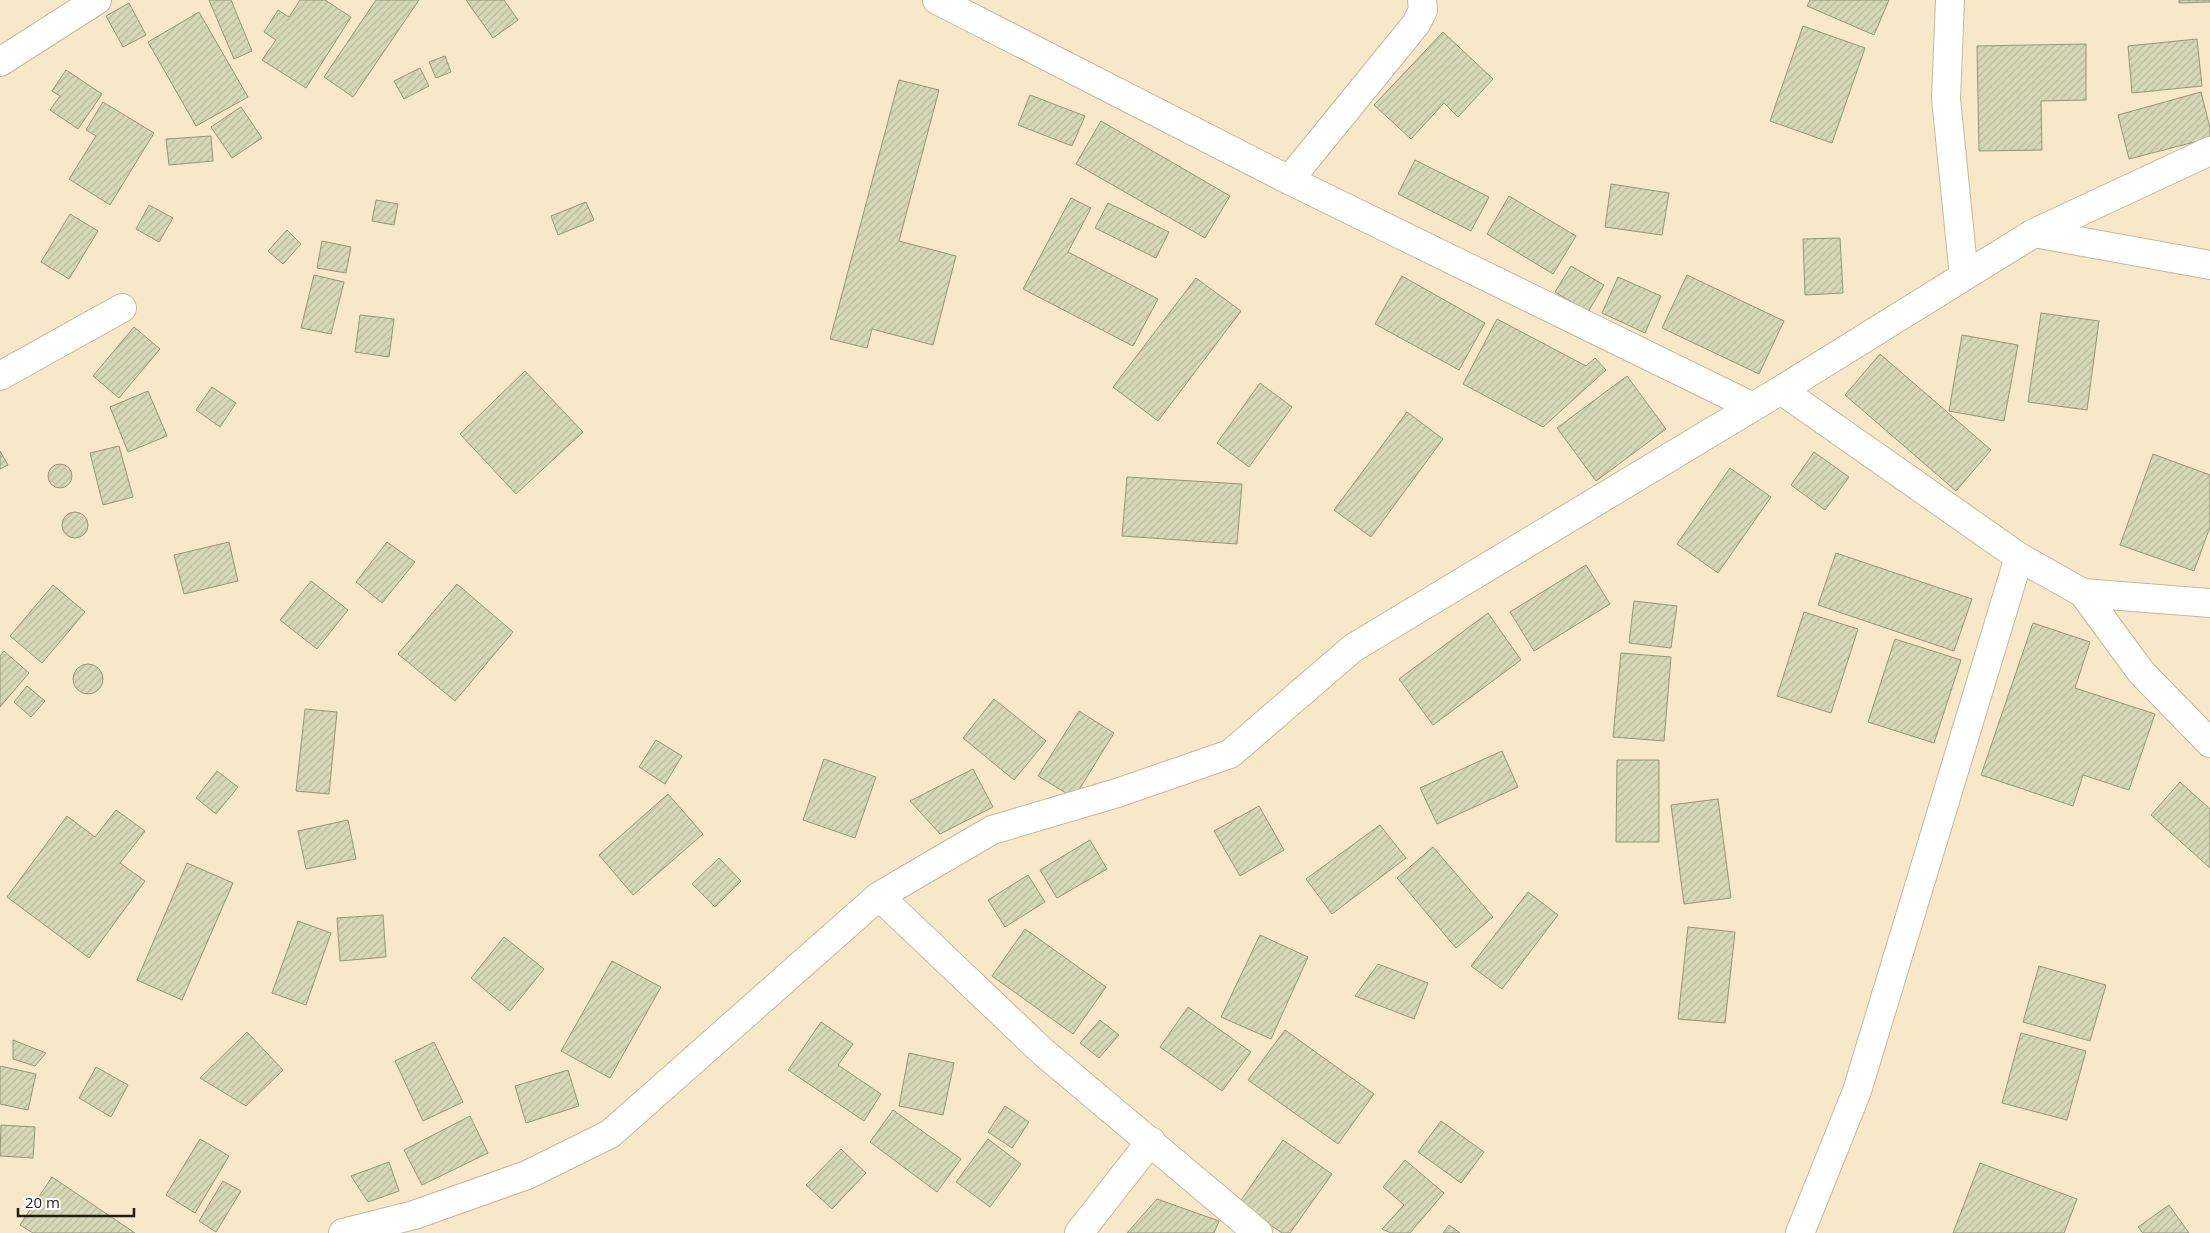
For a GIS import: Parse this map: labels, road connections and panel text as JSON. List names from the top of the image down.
{
  "scale_bar": "20 m"
}
